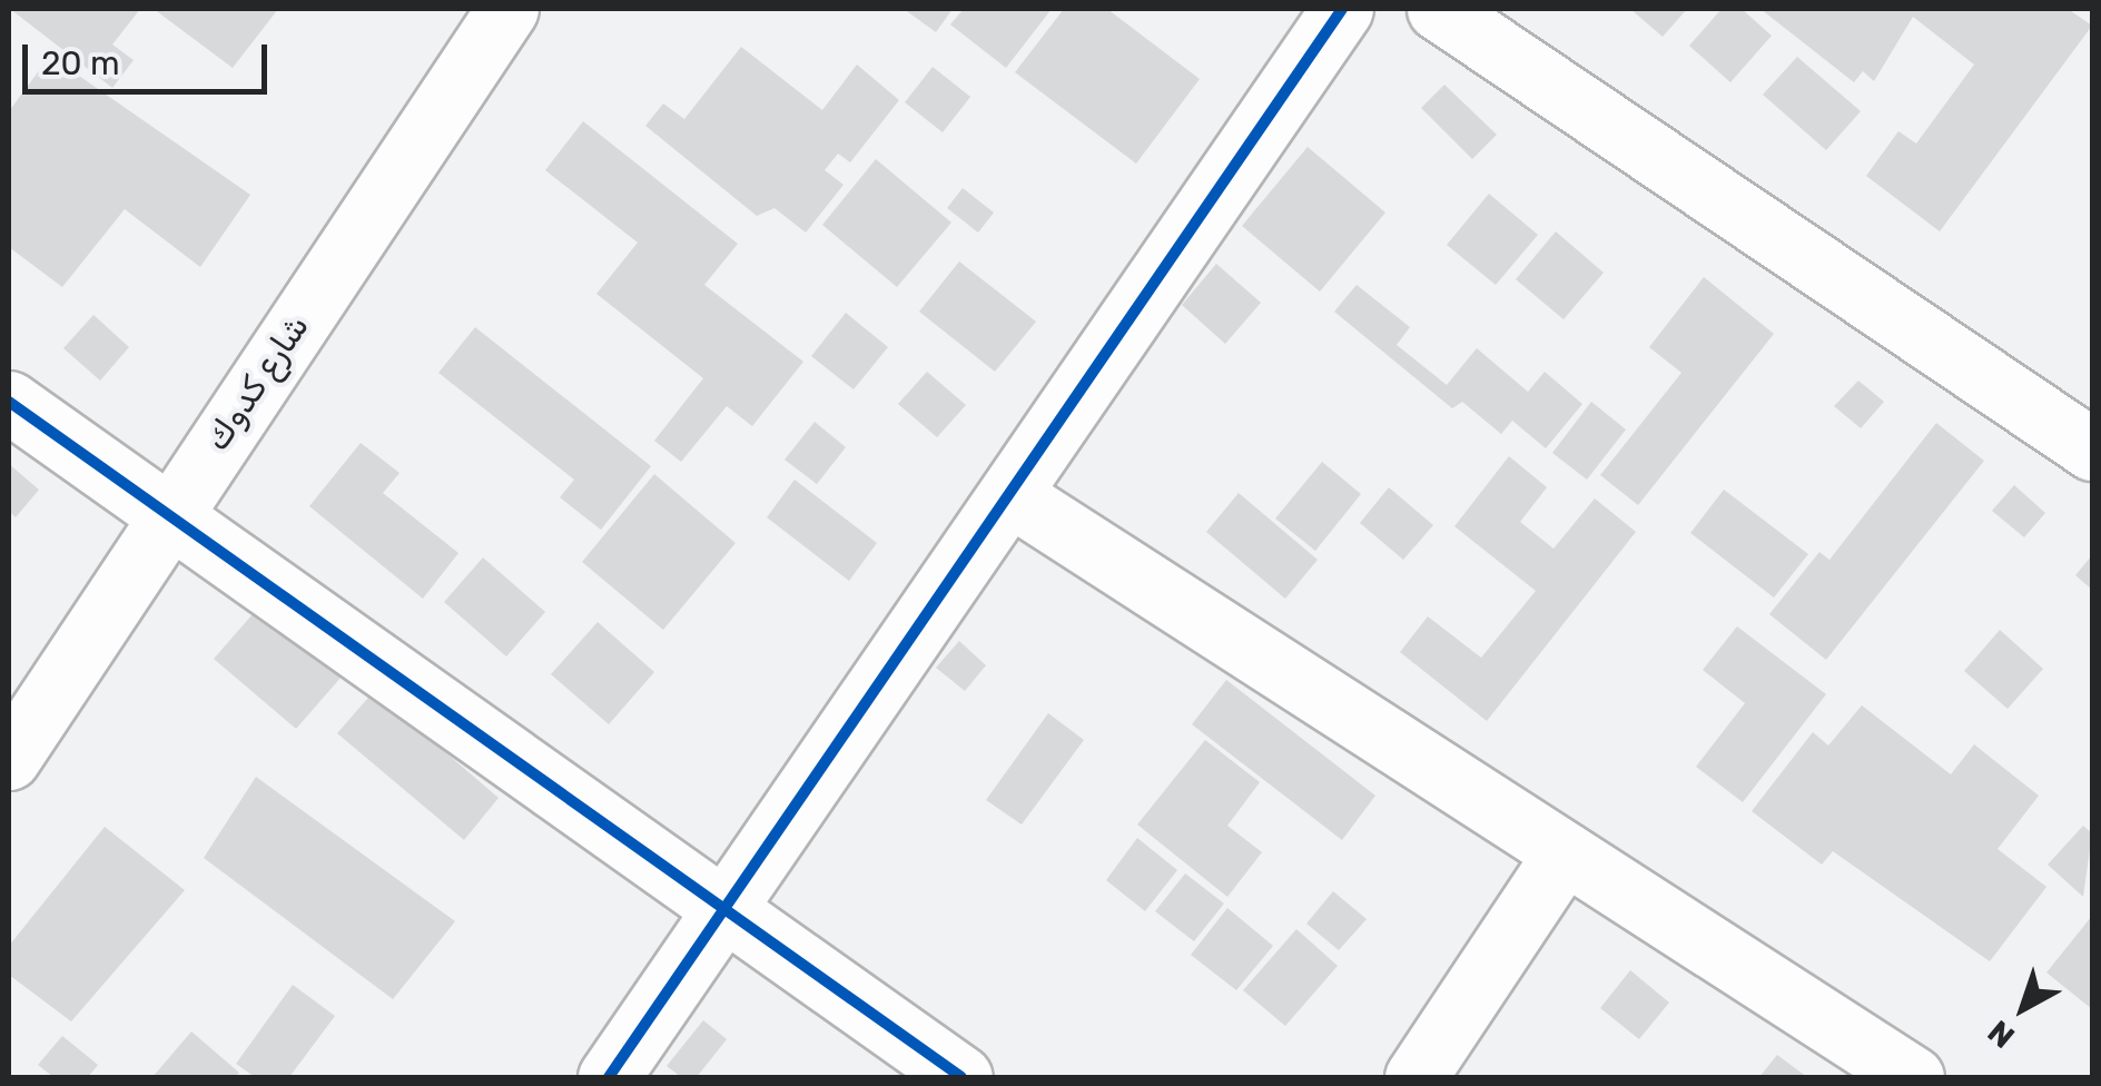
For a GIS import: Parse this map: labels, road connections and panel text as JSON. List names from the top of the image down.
{
  "streets": {
    "street": ["شارع كدوك"]
  },
  "scale_bar": "20 m",
  "north": "bottom left"
}
